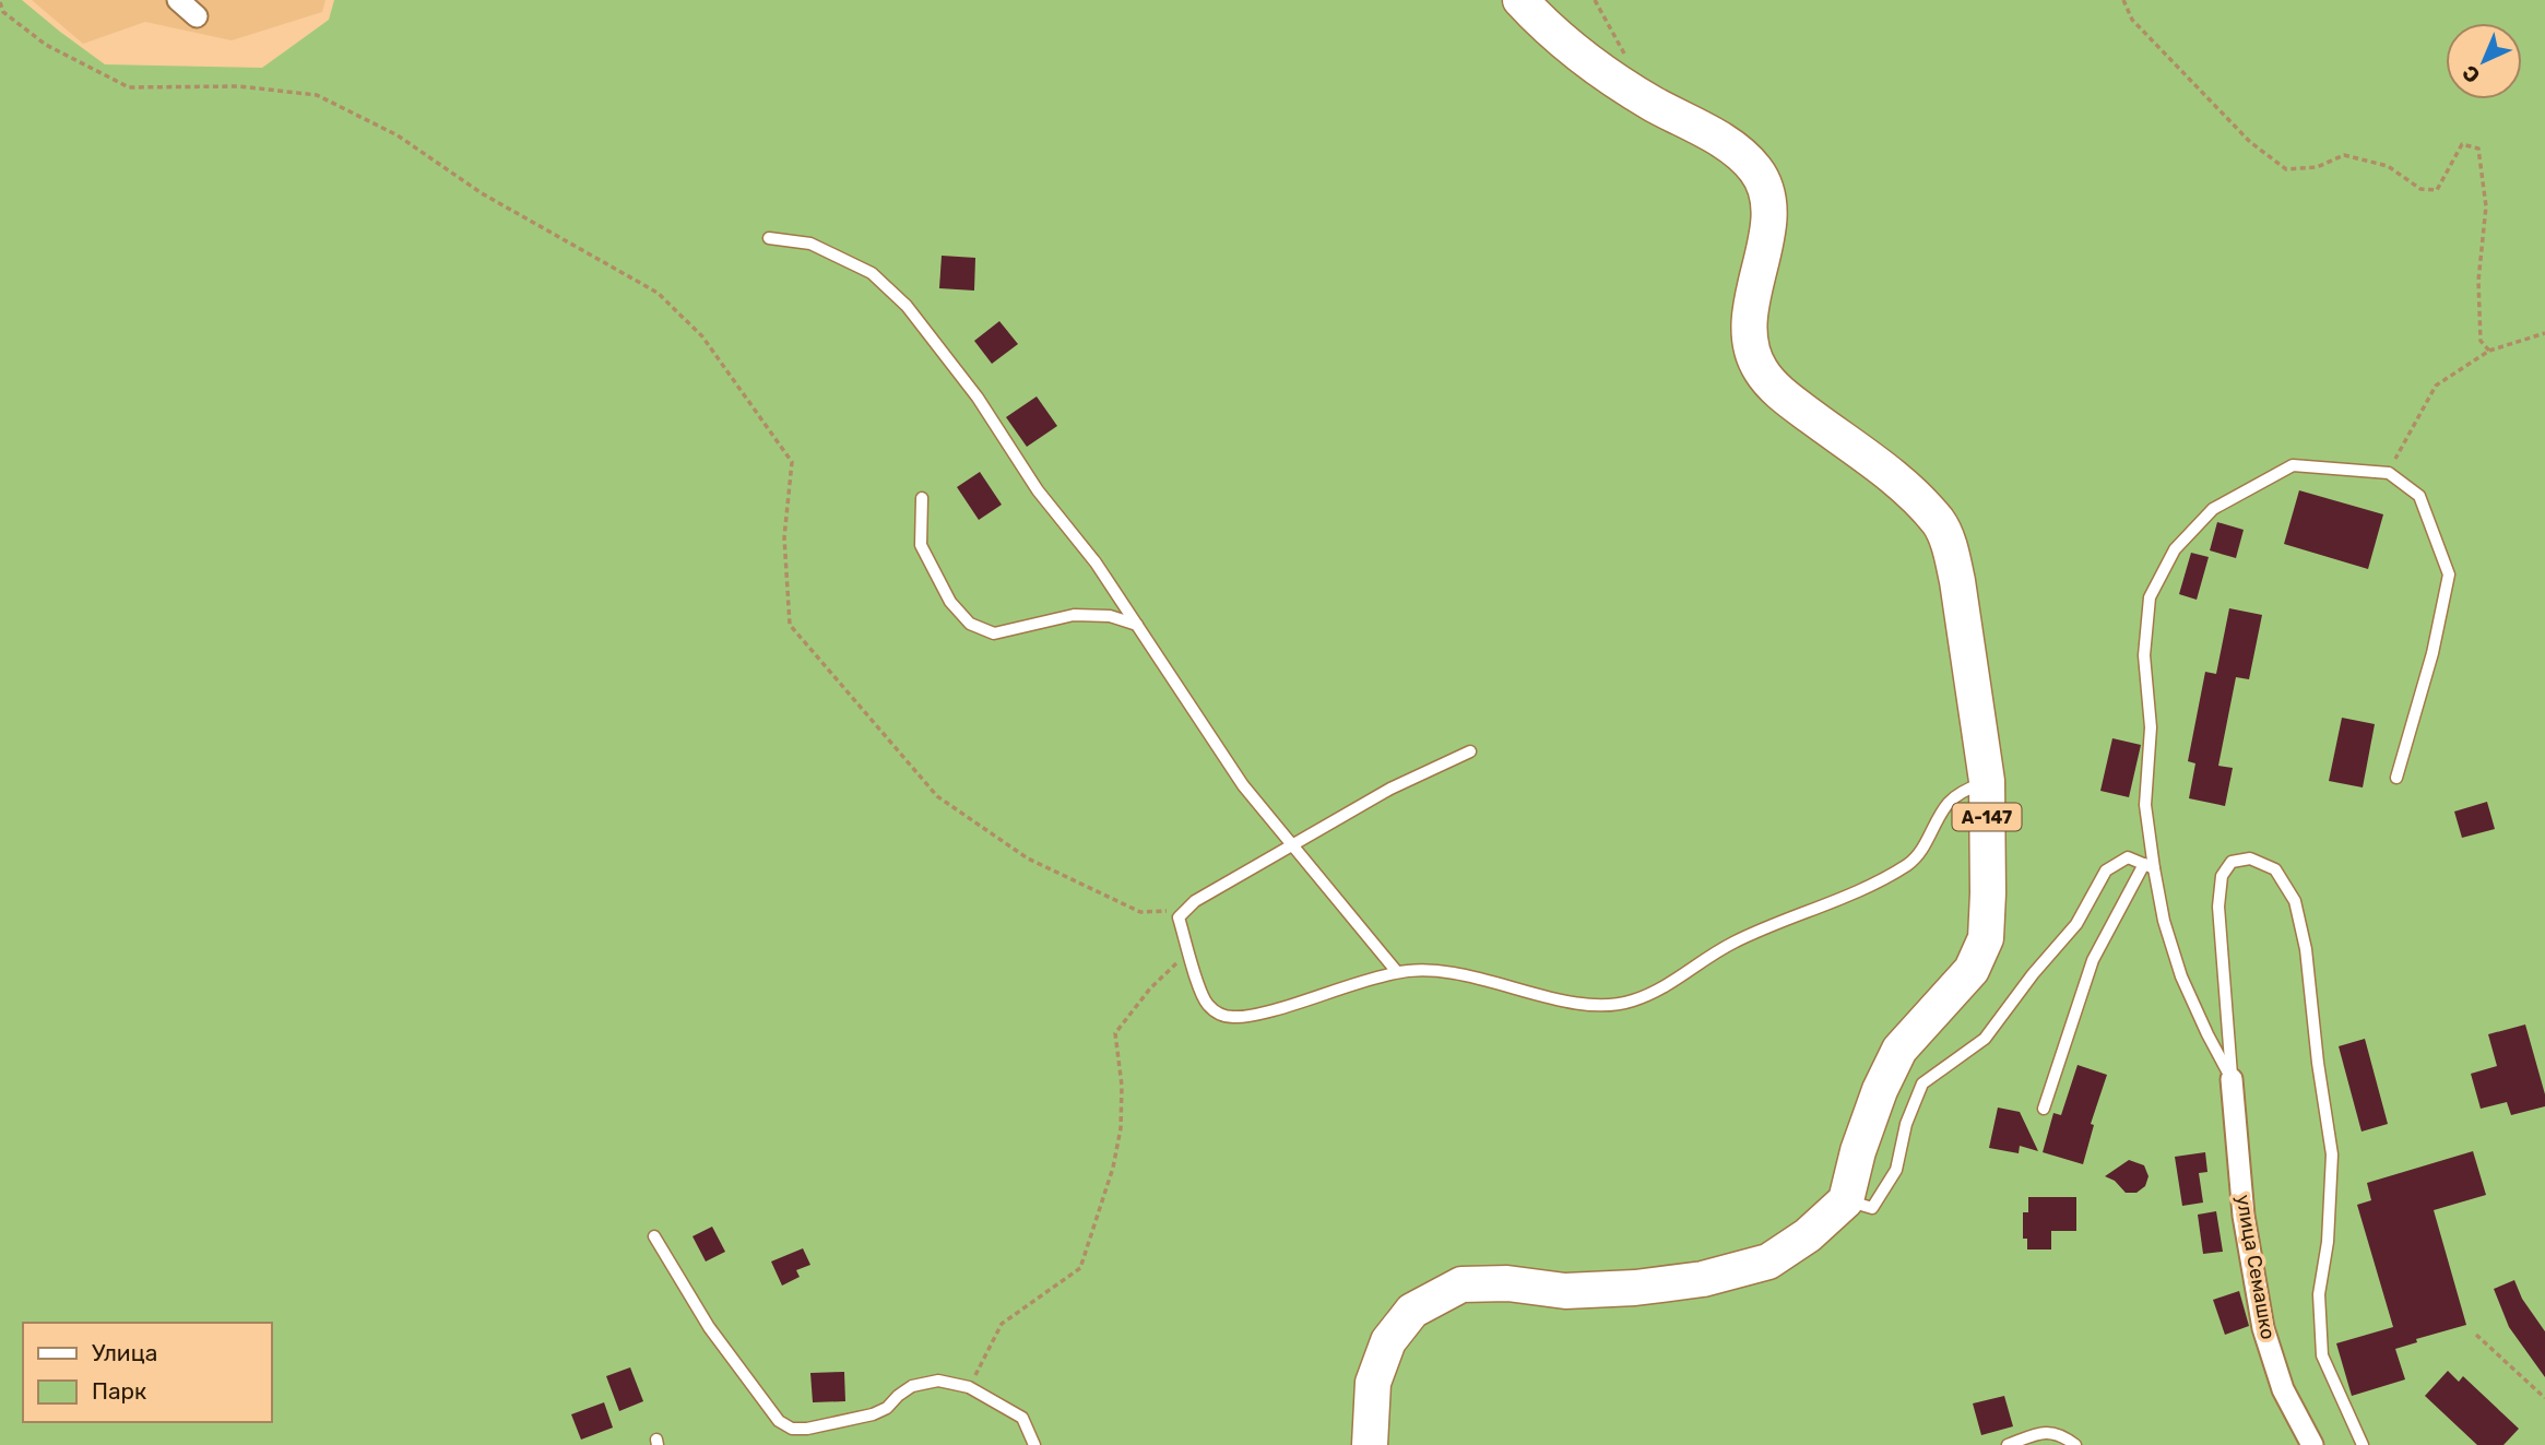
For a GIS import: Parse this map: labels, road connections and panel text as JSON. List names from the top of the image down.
{
  "streets": {
    "highway": ["А-147"],
    "street": ["улица Семашко"]
  },
  "legend": ["Улица", "Парк"],
  "north": "bottom left"
}
